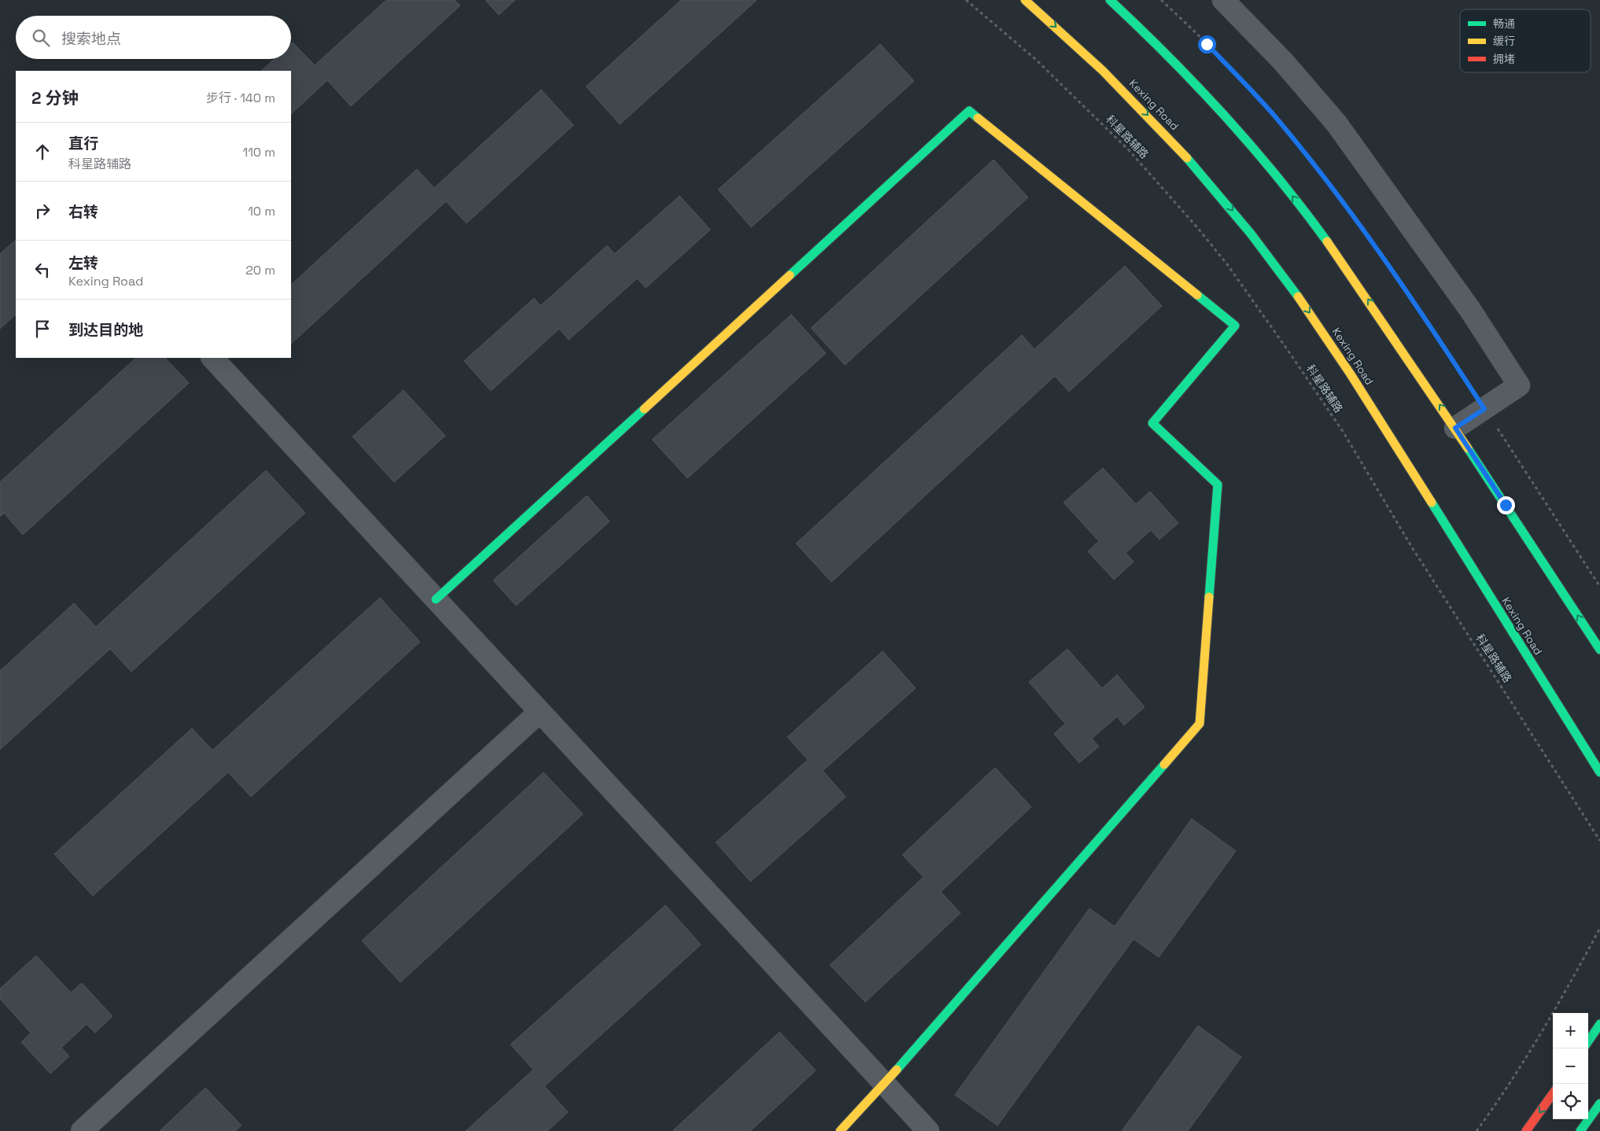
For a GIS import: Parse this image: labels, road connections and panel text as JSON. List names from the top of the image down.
{
  "streets": {
    "street": ["Kexing Road"],
    "path": ["科星路辅路"]
  },
  "legend": ["畅通", "缓行", "拥堵"],
  "page": {
    "search": "搜索地点",
    "heading": ["2 分钟", "步行 · 140 m"],
    "list": [
      ["直行", "科星路辅路", "110 m"],
      ["右转", "10 m"],
      ["左转", "Kexing Road", "20 m"],
      "到达目的地"
    ],
    "map_buttons": ["+", "−"]
  }
}
